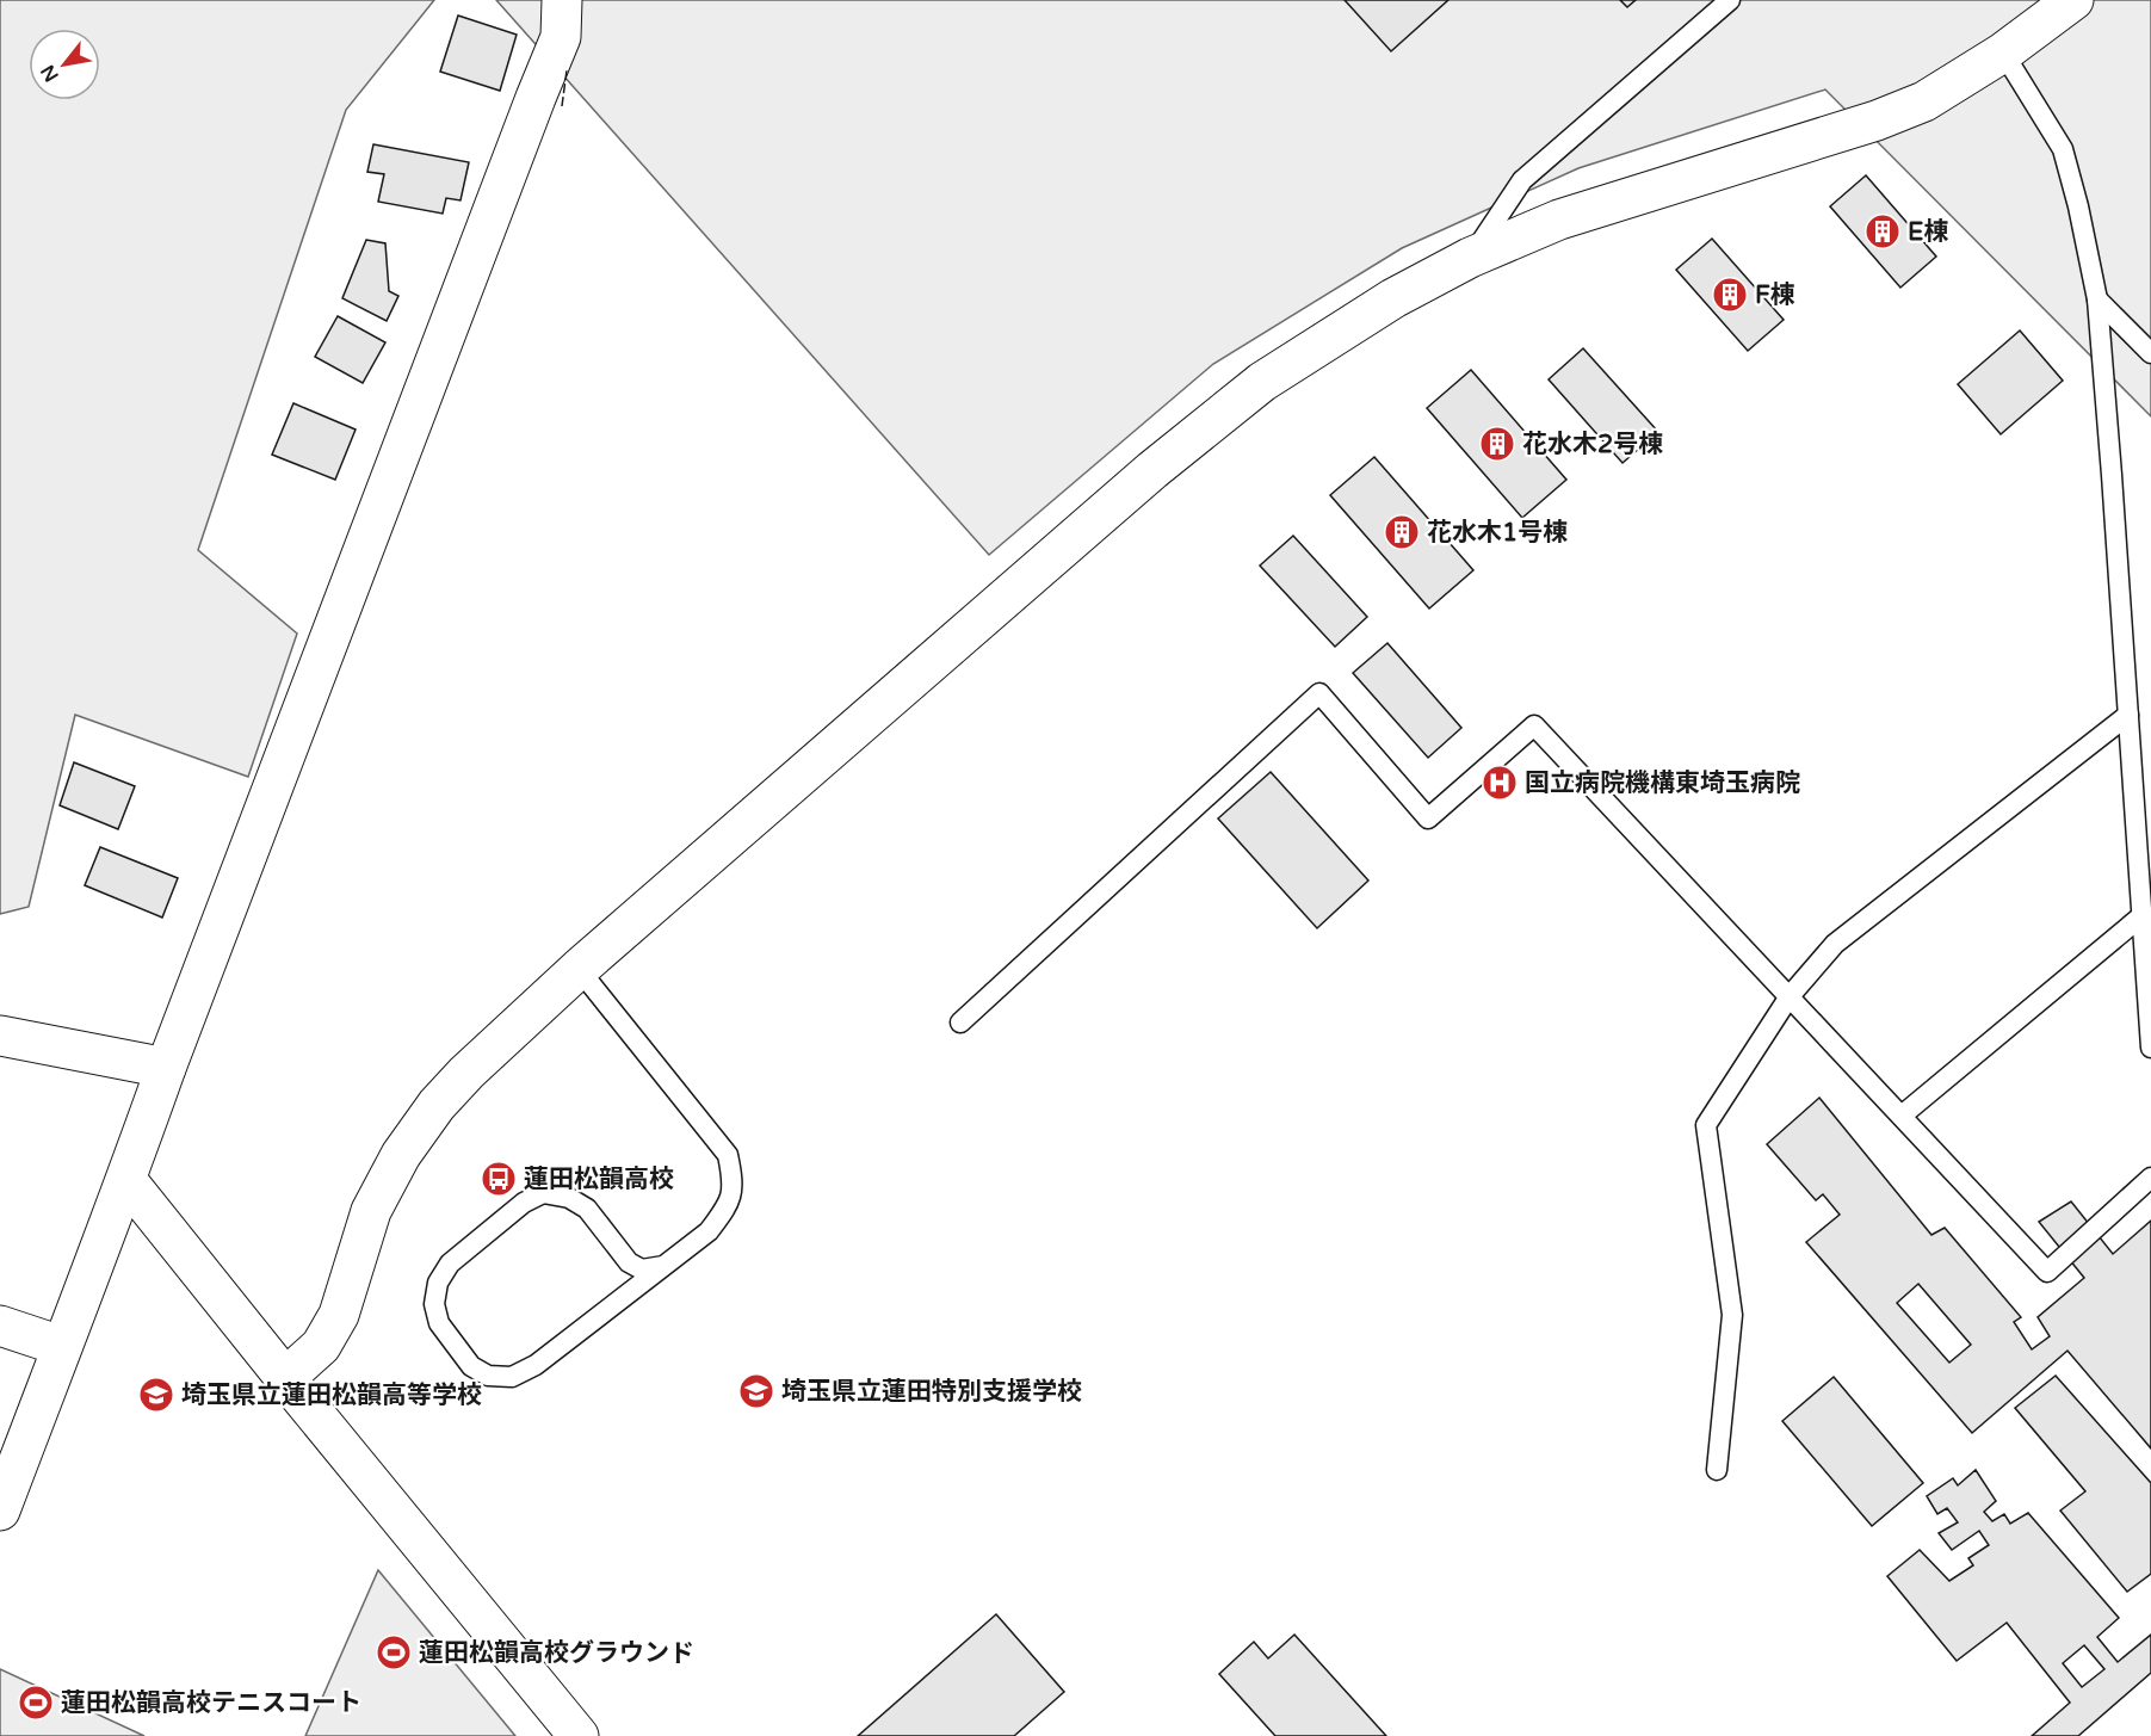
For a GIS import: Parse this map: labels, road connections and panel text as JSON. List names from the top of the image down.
{
  "places": {
    "building": [
      "E棟",
      "F棟",
      "花水木2号棟",
      "花水木1号棟"
    ],
    "hospital": ["国立病院機構東埼玉病院"],
    "bus stop": ["蓮田松韻高校"],
    "school or university": ["埼玉県立蓮田特別支援学校", "埼玉県立蓮田松韻高等学校"],
    "sports": ["蓮田松韻高校グラウンド", "蓮田松韻高校テニスコート"]
  },
  "north": "bottom left"
}
